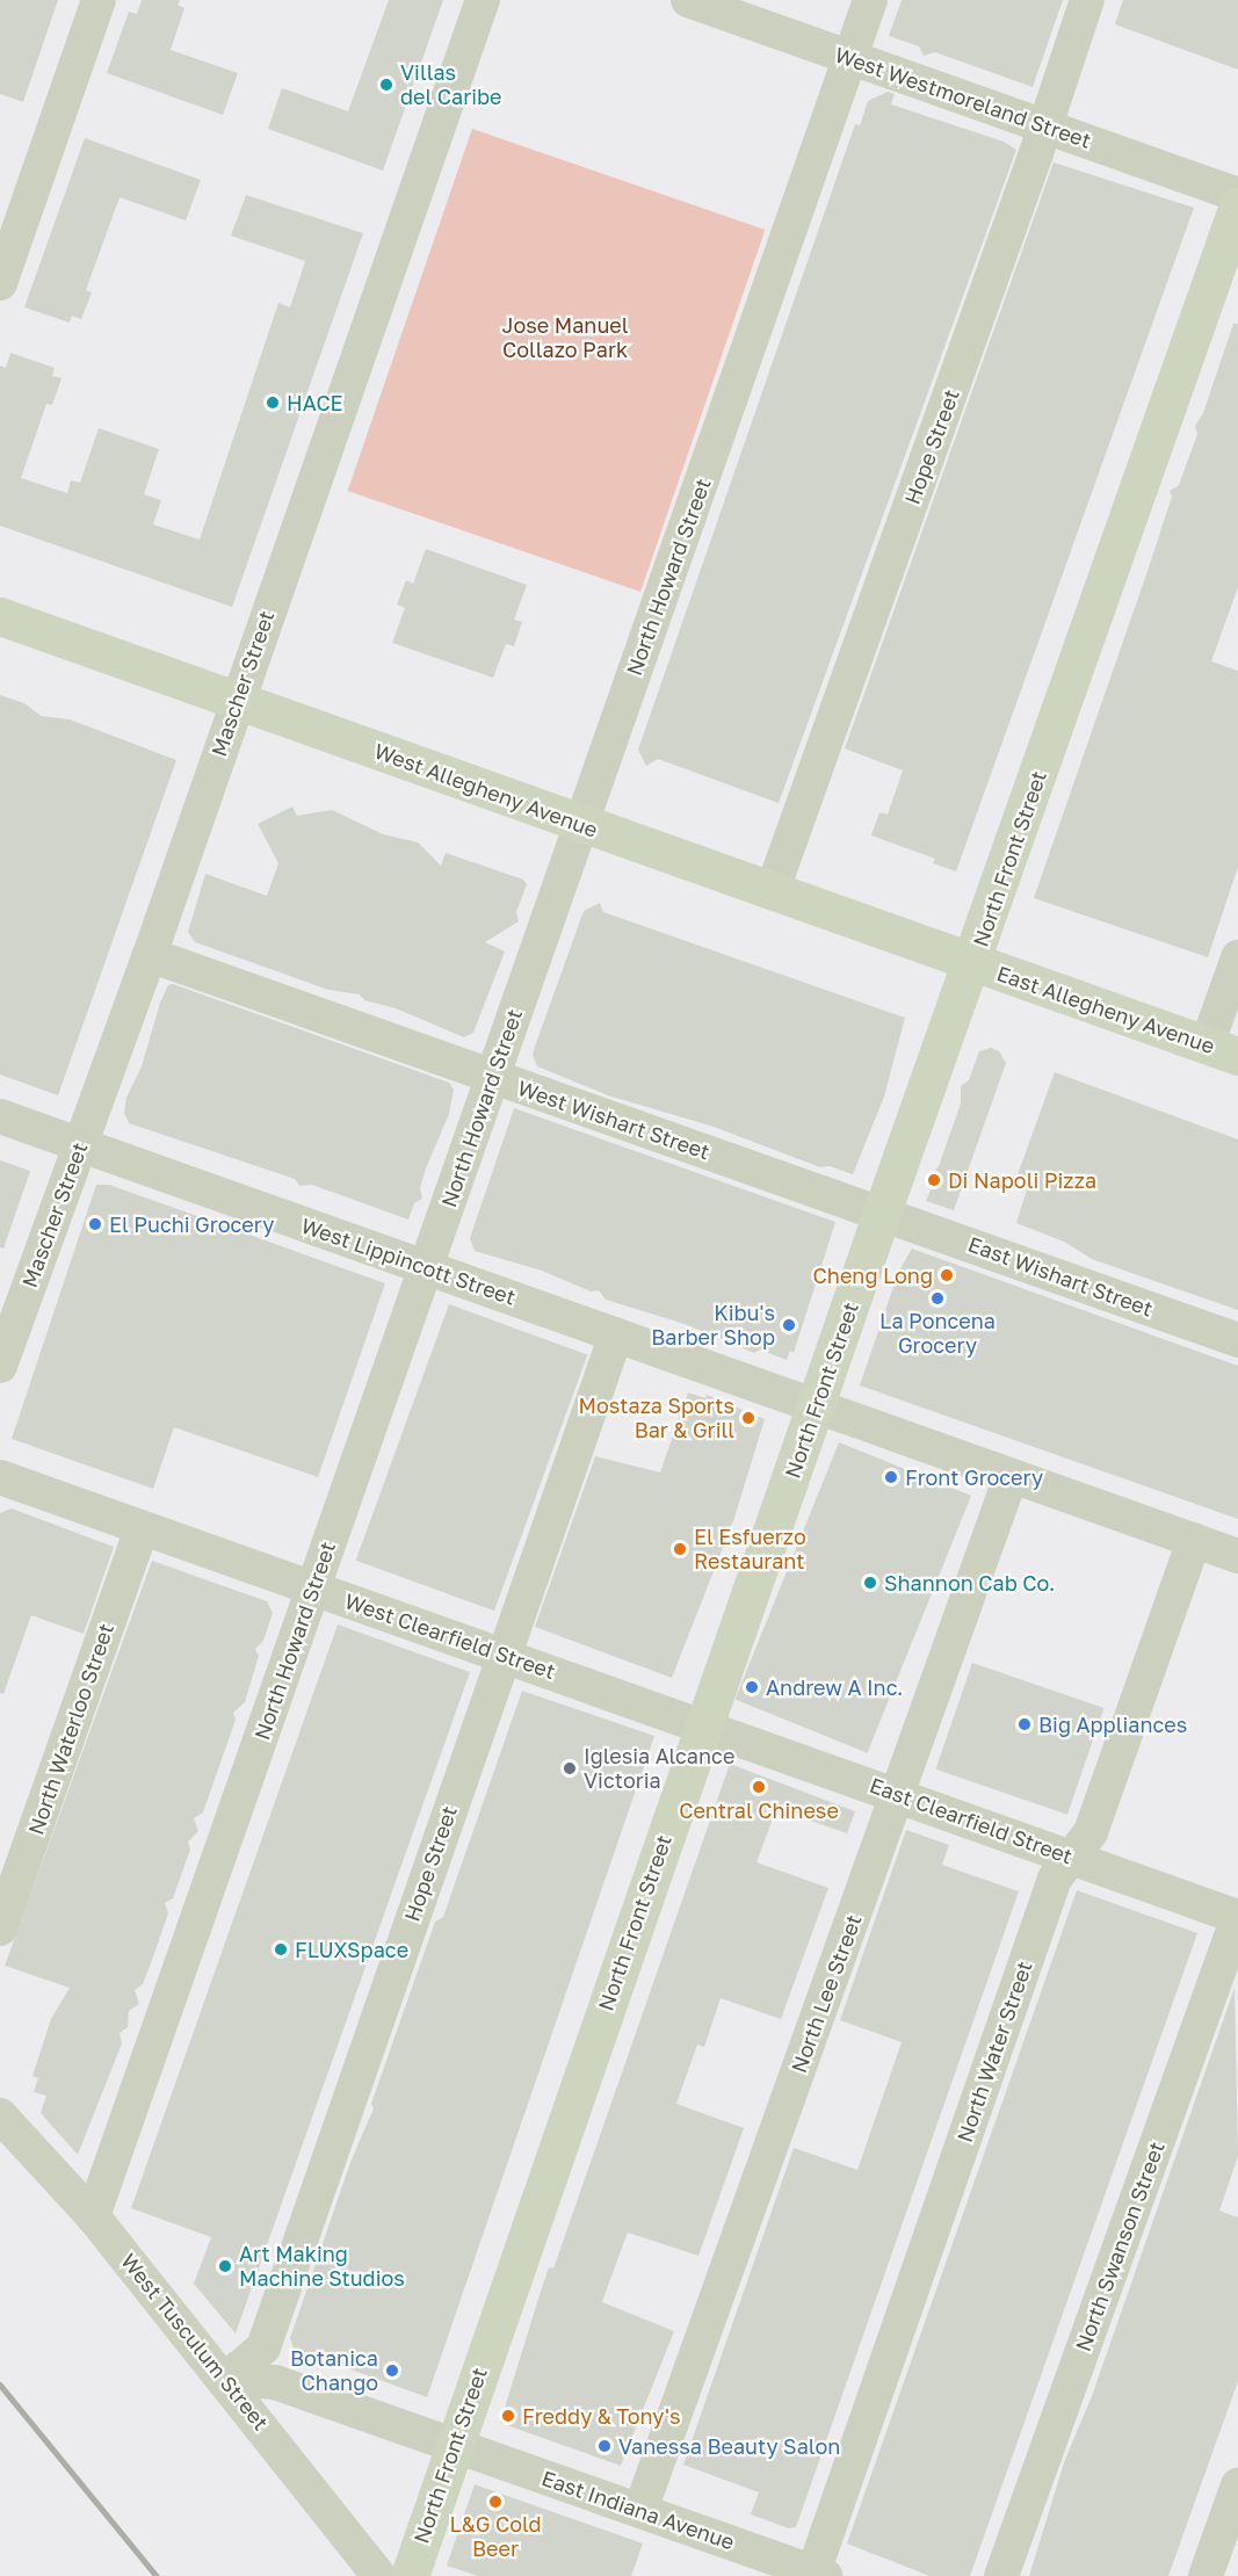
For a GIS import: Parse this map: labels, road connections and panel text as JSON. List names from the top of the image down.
{
  "streets": {
    "street": [
      "West Westmoreland Street",
      "Hope Street",
      "North Howard Street",
      "Mascher Street",
      "West Allegheny Avenue",
      "North Front Street",
      "East Allegheny Avenue",
      "West Wishart Street",
      "West Lippincott Street",
      "East Wishart Street",
      "West Clearfield Street",
      "North Waterloo Street",
      "East Clearfield Street",
      "North Lee Street",
      "North Water Street",
      "North Swanson Street",
      "West Tusculum Street",
      "East Indiana Avenue"
    ]
  },
  "crossings": [
    ["West Westmoreland Street", "Hope Street"],
    ["West Westmoreland Street", "North Howard Street"],
    ["Hope Street", "West Allegheny Avenue"],
    ["Hope Street", "West Lippincott Street"],
    ["Hope Street", "West Clearfield Street"],
    ["Hope Street", "West Tusculum Street"],
    ["Hope Street", "East Indiana Avenue"],
    ["North Howard Street", "West Allegheny Avenue"],
    ["North Howard Street", "West Wishart Street"],
    ["North Howard Street", "West Lippincott Street"],
    ["North Howard Street", "West Clearfield Street"],
    ["North Howard Street", "West Tusculum Street"],
    ["Mascher Street", "West Allegheny Avenue"],
    ["Mascher Street", "West Wishart Street"],
    ["Mascher Street", "West Lippincott Street"],
    ["West Allegheny Avenue", "North Front Street"],
    ["West Allegheny Avenue", "East Allegheny Avenue"],
    ["North Front Street", "East Allegheny Avenue"],
    ["North Front Street", "West Wishart Street"],
    ["North Front Street", "West Lippincott Street"],
    ["North Front Street", "East Wishart Street"],
    ["North Front Street", "West Clearfield Street"],
    ["North Front Street", "East Clearfield Street"],
    ["North Front Street", "East Indiana Avenue"],
    ["West Wishart Street", "East Wishart Street"],
    ["West Lippincott Street", "North Lee Street"],
    ["West Lippincott Street", "North Water Street"],
    ["West Clearfield Street", "North Waterloo Street"],
    ["West Clearfield Street", "East Clearfield Street"],
    ["East Clearfield Street", "North Lee Street"],
    ["East Clearfield Street", "North Water Street"],
    ["East Clearfield Street", "North Swanson Street"],
    ["North Lee Street", "East Indiana Avenue"],
    ["North Water Street", "East Indiana Avenue"],
    ["West Tusculum Street", "East Indiana Avenue"]
  ],
  "parks": ["Jose Manuel Collazo Park"],
  "places": [
    "Villas del Caribe",
    "HACE",
    "Di Napoli Pizza",
    "El Puchi Grocery",
    "Cheng Long",
    "La Poncena Grocery",
    "Kibu's Barber Shop",
    "Mostaza Sports Bar & Grill",
    "Front Grocery",
    "El Esfuerzo Restaurant",
    "Shannon Cab Co.",
    "Andrew A Inc.",
    "Big Appliances",
    "Iglesia Alcance Victoria",
    "Central Chinese",
    "FLUXSpace",
    "Art Making Machine Studios",
    "Botanica Chango",
    "Freddy & Tony's",
    "Vanessa Beauty Salon",
    "L&G Cold Beer"
  ]
}
